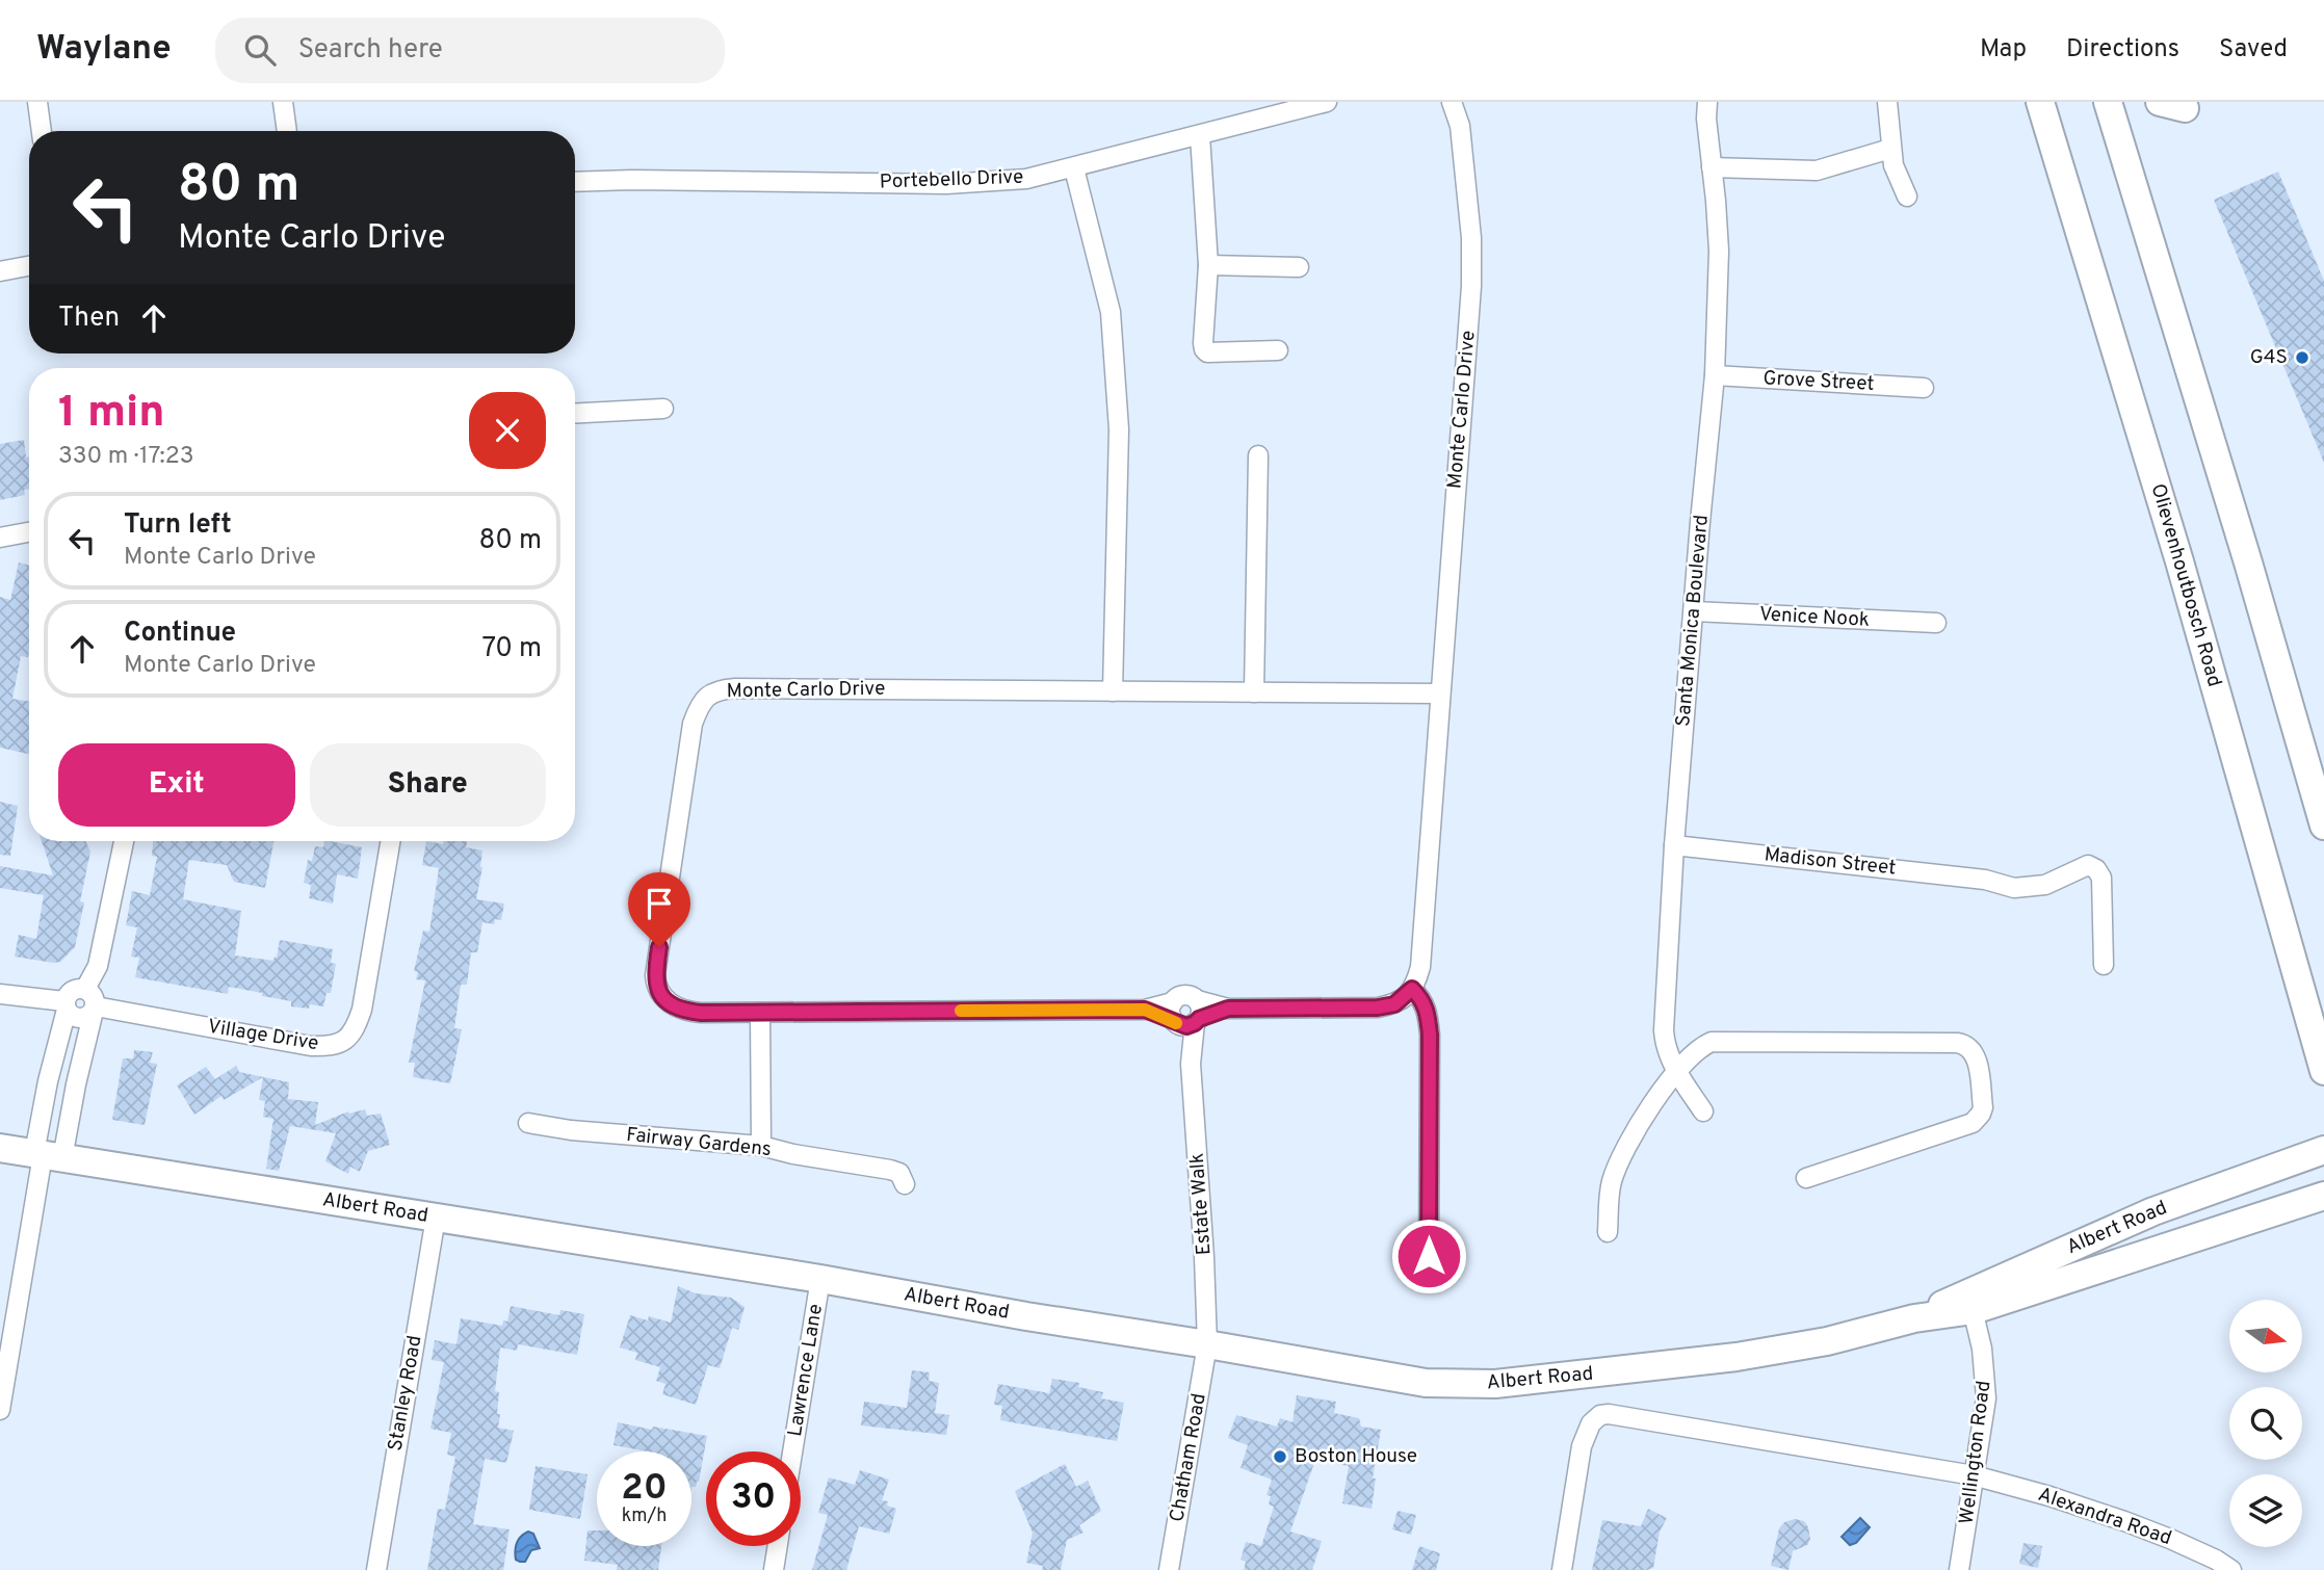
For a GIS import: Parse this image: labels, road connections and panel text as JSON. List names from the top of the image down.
{
  "streets": {
    "street": [
      "Portebello Drive",
      "Grove Street",
      "Monte Carlo Drive",
      "Olievenhoutbosch Road",
      "Venice Nook",
      "Santa Monica Boulevard",
      "Madison Street",
      "Village Drive",
      "Fairway Gardens",
      "Estate Walk",
      "Albert Road",
      "Lawrence Lane",
      "Stanley Road",
      "Wellington Road",
      "Chatham Road",
      "Alexandra Road"
    ]
  },
  "crossings": [
    ["Grove Street", "Santa Monica Boulevard"],
    ["Monte Carlo Drive", "Estate Walk"],
    ["Venice Nook", "Santa Monica Boulevard"],
    ["Santa Monica Boulevard", "Madison Street"],
    ["Estate Walk", "Albert Road"],
    ["Estate Walk", "Chatham Road"],
    ["Albert Road", "Lawrence Lane"],
    ["Albert Road", "Stanley Road"],
    ["Albert Road", "Wellington Road"],
    ["Albert Road", "Chatham Road"],
    ["Wellington Road", "Alexandra Road"]
  ],
  "places": ["G4S", "Boston House"],
  "north": "right",
  "page": {
    "header": "Waylane",
    "search": "Search here",
    "nav": ["Map", "Directions", "Saved"],
    "turn": ["80 m", "Monte Carlo Drive"],
    "then": "Then",
    "heading": ["1 min", "330 m · 17:23"],
    "list": [
      {
        "name": "Turn left",
        "note": "Monte Carlo Drive",
        "value": "80 m"
      },
      {
        "name": "Continue",
        "note": "Monte Carlo Drive",
        "value": "70 m"
      }
    ],
    "buttons": ["Exit", "Share"],
    "speed": "20 km/h",
    "limit": "30"
  }
}
